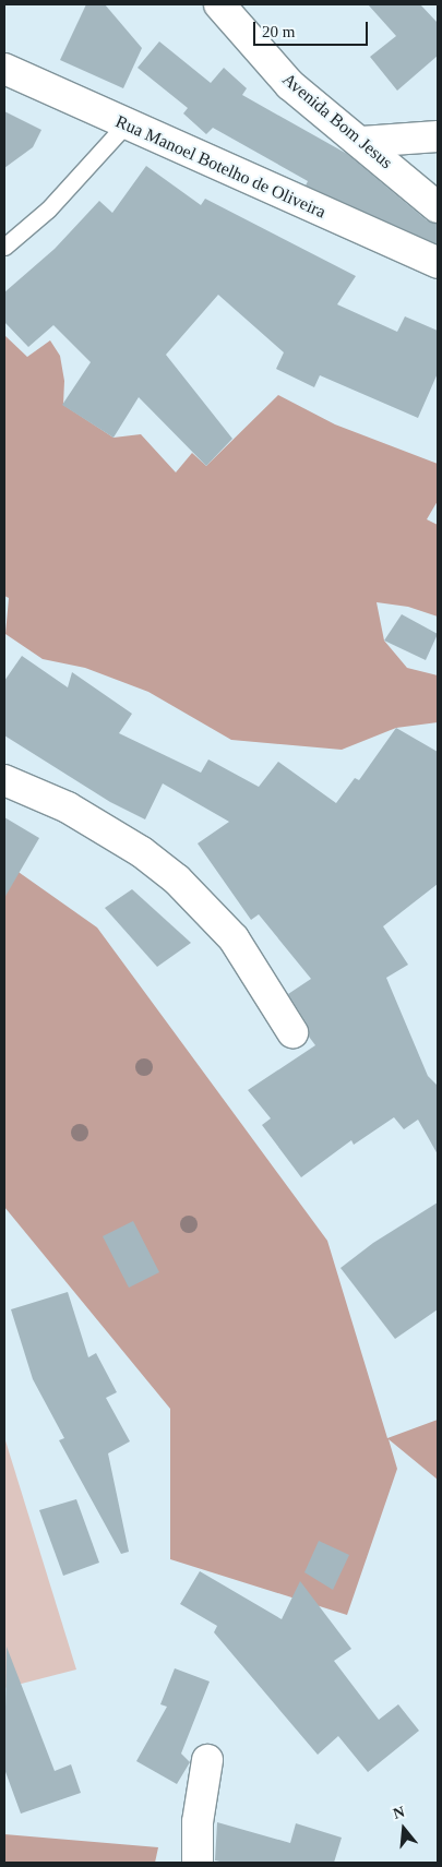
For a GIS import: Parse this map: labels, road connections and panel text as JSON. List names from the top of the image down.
{
  "streets": {
    "street": ["Avenida Bom Jesus", "Rua Manoel Botelho de Oliveira"]
  },
  "scale_bar": "20 m",
  "north": "top"
}
